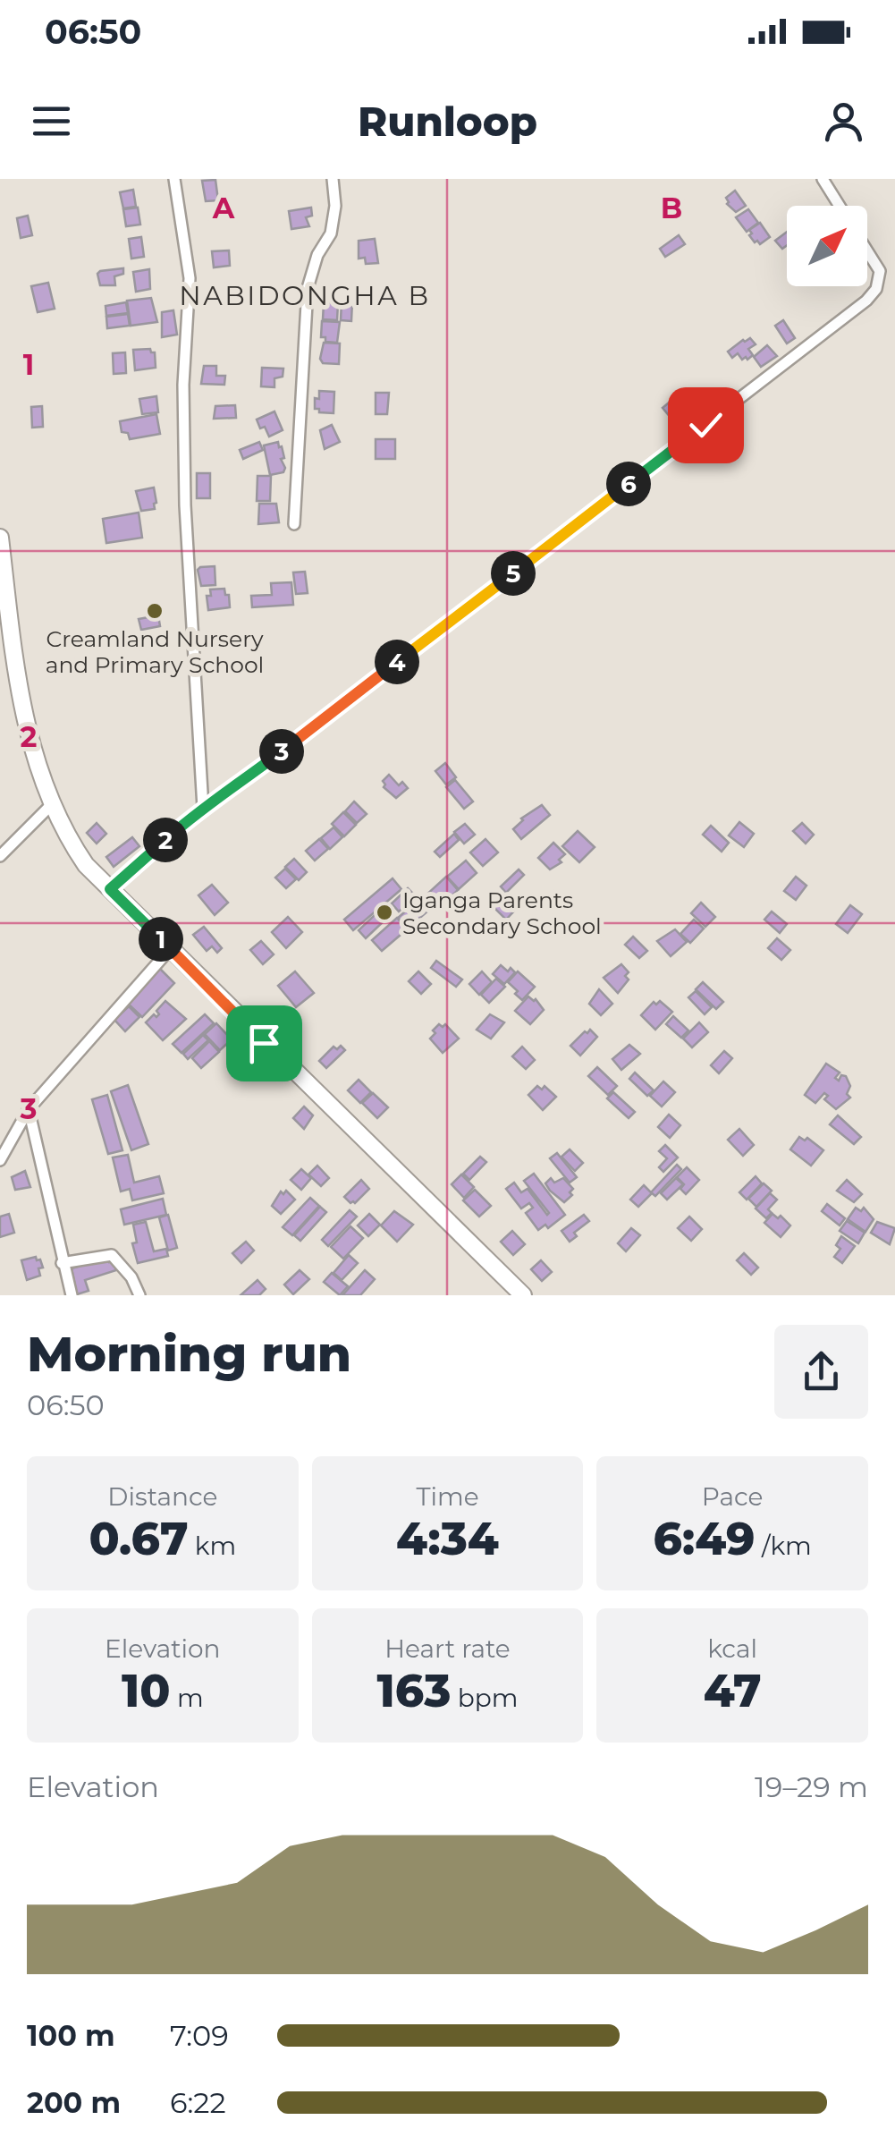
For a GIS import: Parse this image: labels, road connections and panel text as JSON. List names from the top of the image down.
{
  "districts": ["NABIDONGHA B"],
  "places": ["Creamland Nursery and Primary School", "Iganga Parents Secondary School"],
  "north": "top right",
  "page": {
    "status": "06:50",
    "header": "Runloop",
    "pins": [
      "6",
      "5",
      "4",
      "3",
      "2",
      "1"
    ],
    "heading": ["Morning run", "06:50"],
    "stats": [
      ["Distance", "0.67 km"],
      ["Time", "4:34"],
      ["Pace", "6:49 /km"],
      ["Elevation", "10 m"],
      ["Heart rate", "163 bpm"],
      ["kcal", "47"]
    ],
    "chart": ["Elevation", "19–29 m"],
    "list": [
      {
        "name": "100 m",
        "note": "7:09"
      },
      {
        "name": "200 m",
        "note": "6:22"
      }
    ]
  },
  "grid": {
    "columns": ["A", "B"],
    "rows": ["1", "2", "3"]
  }
}
